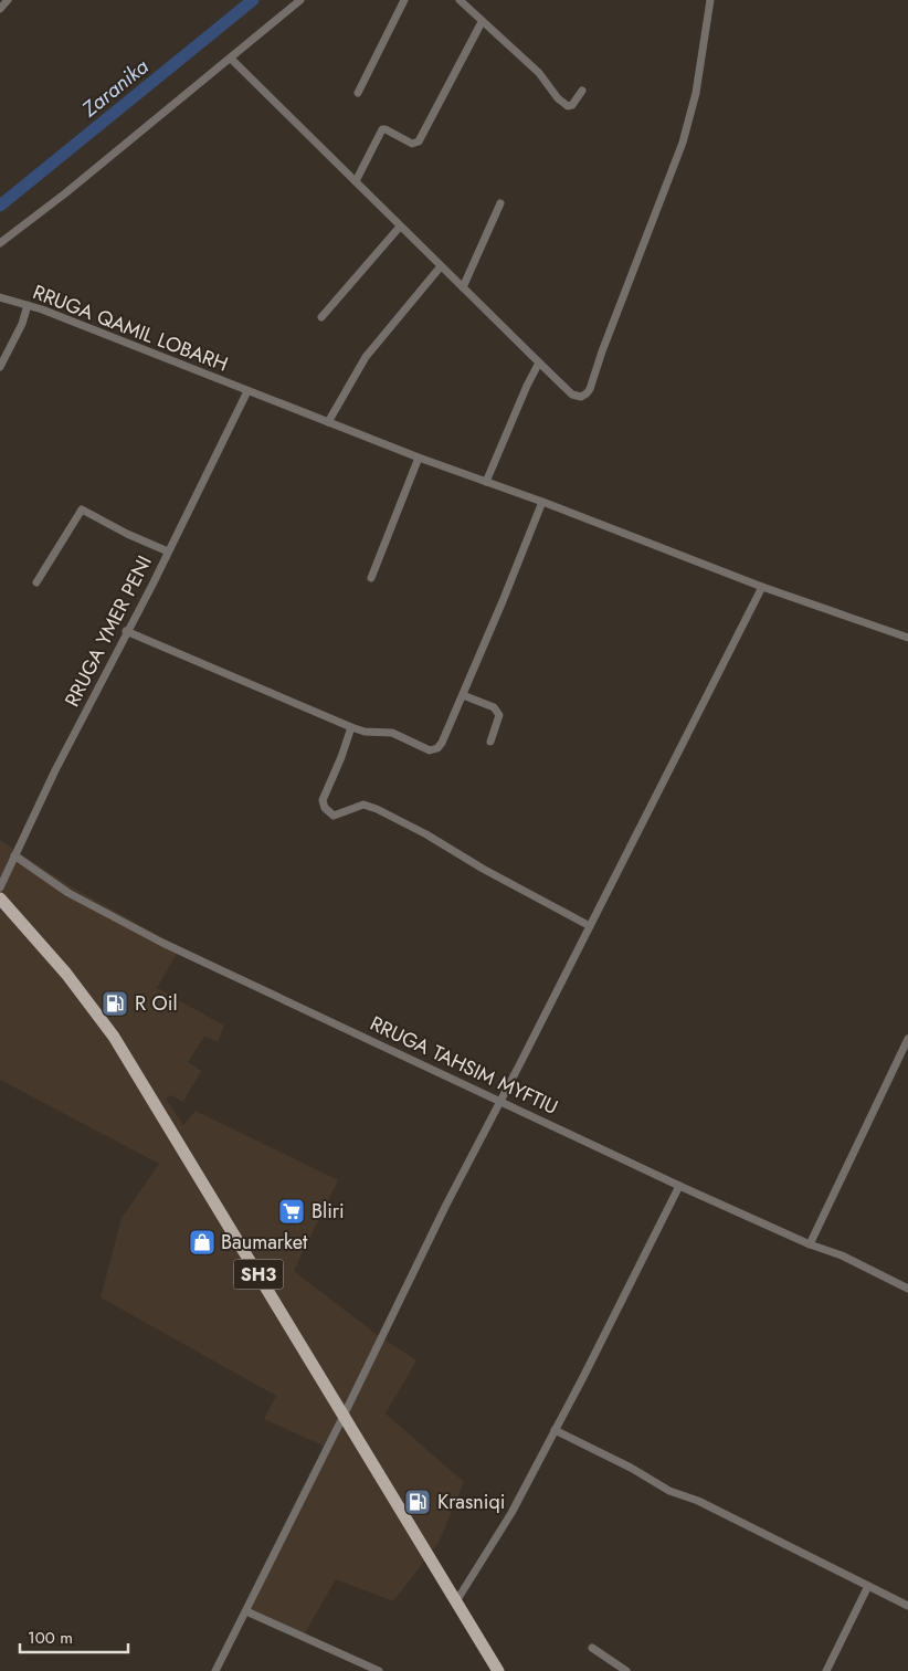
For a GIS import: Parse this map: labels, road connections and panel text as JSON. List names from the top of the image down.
{
  "streets": {
    "main road": ["SH3"],
    "street": ["RRUGA QAMIL LOBARH", "RRUGA YMER PENI", "RRUGA TAHSIM MYFTIU"]
  },
  "crossings": [
    ["RRUGA QAMIL LOBARH", "RRUGA YMER PENI"],
    ["RRUGA YMER PENI", "RRUGA TAHSIM MYFTIU"]
  ],
  "water": ["Zaranika"],
  "places": {
    "fuel station": ["R Oil", "Krasniqi"],
    "supermarket": ["Bliri"],
    "shop": ["Baumarket"]
  },
  "scale_bar": "100 m"
}
